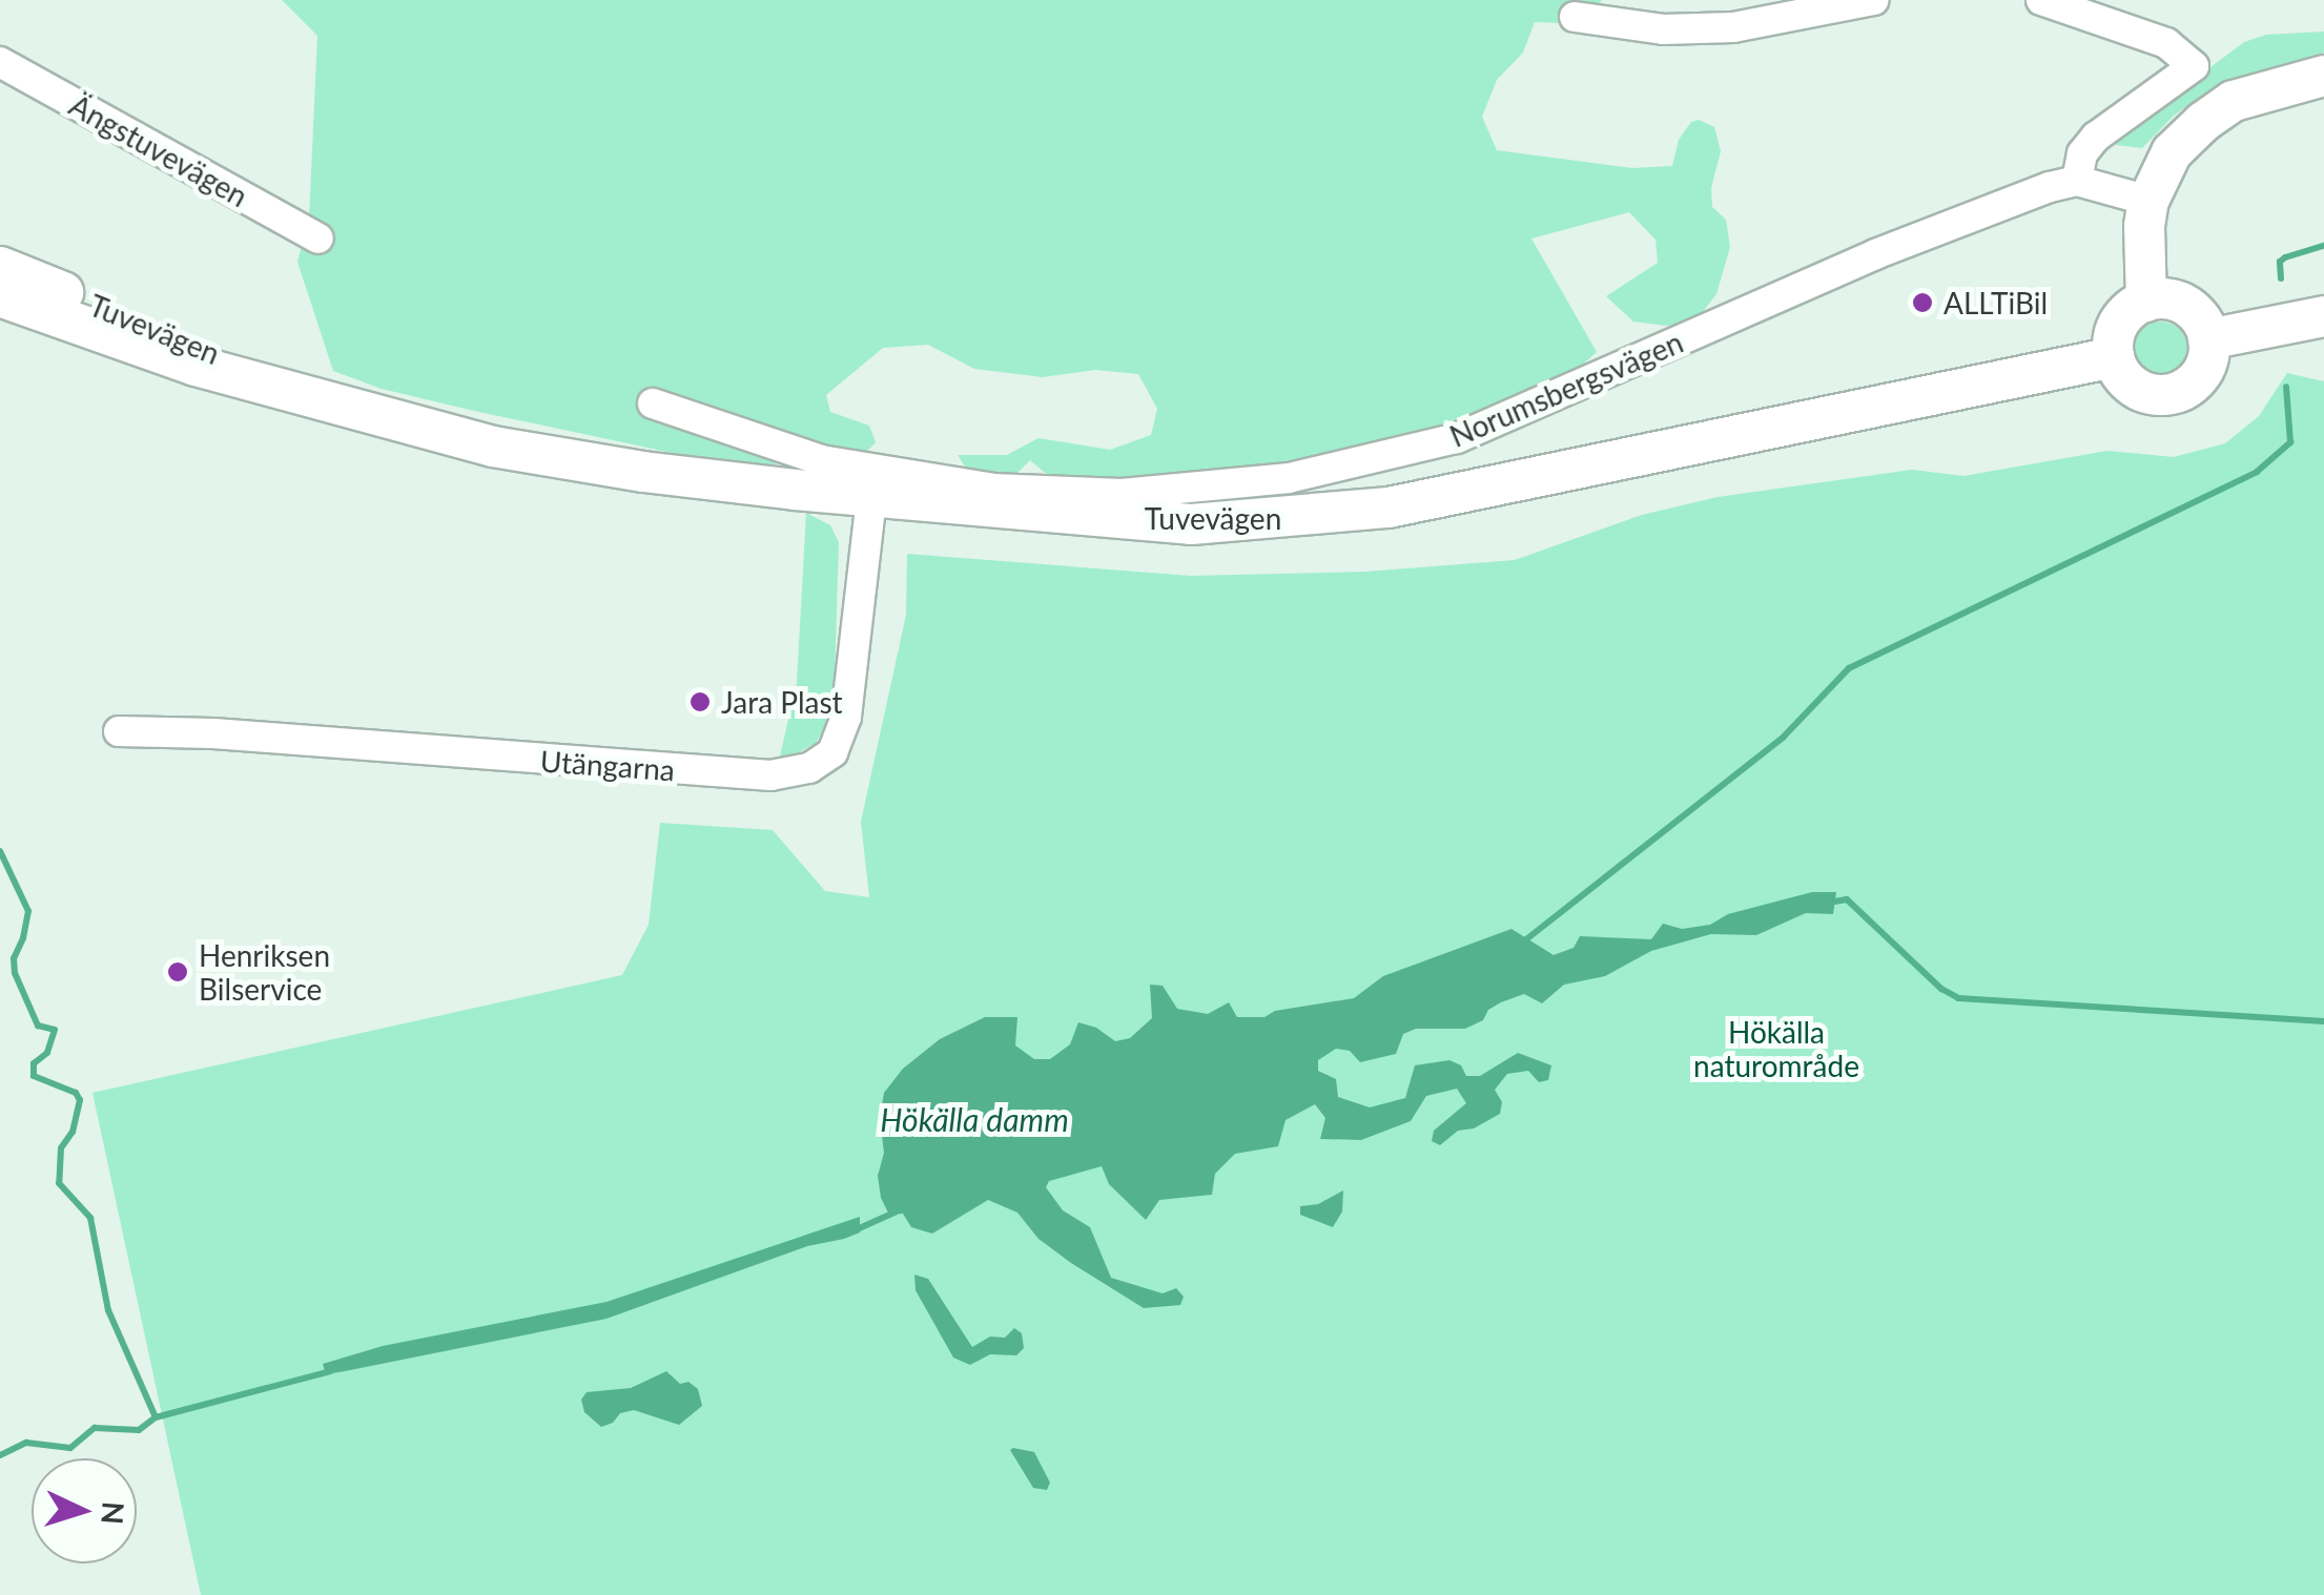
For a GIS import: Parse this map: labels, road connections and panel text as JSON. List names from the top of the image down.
{
  "streets": {
    "main road": ["Tuvevägen"],
    "street": ["Ängstuvevägen", "Norumsbergsvägen", "Utängarna"]
  },
  "crossings": [
    ["Tuvevägen", "Utängarna"]
  ],
  "water": ["Hökälla damm"],
  "parks": ["Hökälla naturområde"],
  "places": ["ALLTiBil", "Jara Plast", "Henriksen Bilservice"],
  "north": "right"
}
